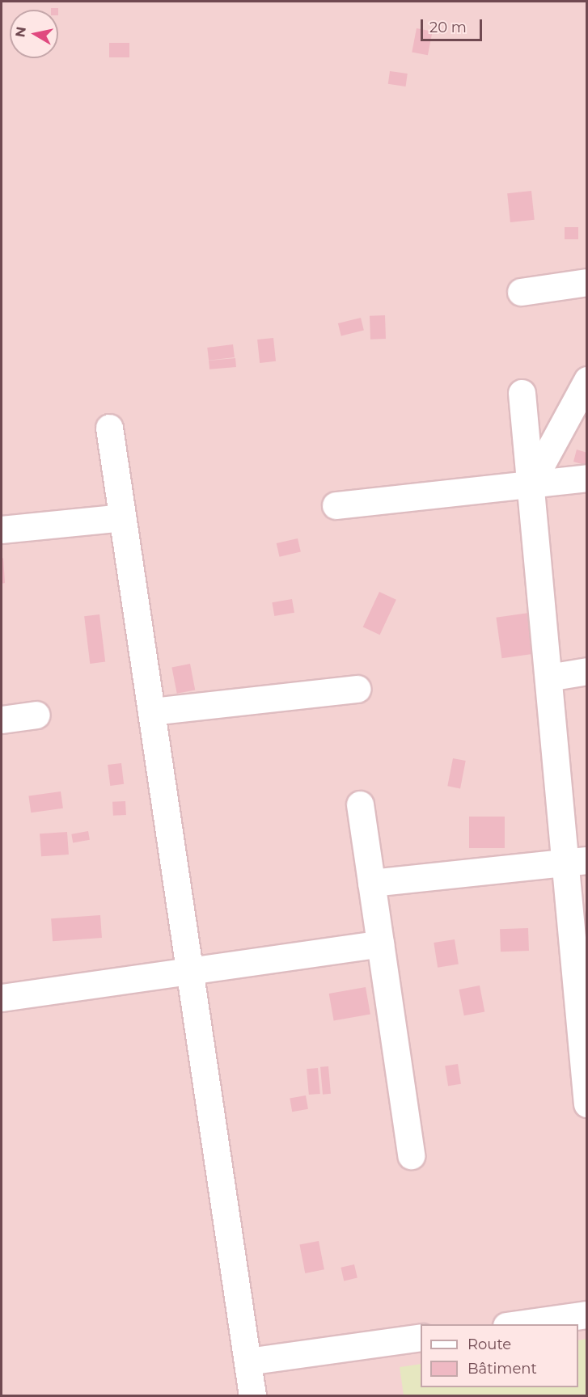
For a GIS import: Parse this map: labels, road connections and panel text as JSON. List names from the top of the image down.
{
  "legend": ["Route", "Bâtiment"],
  "scale_bar": "20 m",
  "north": "left"
}
